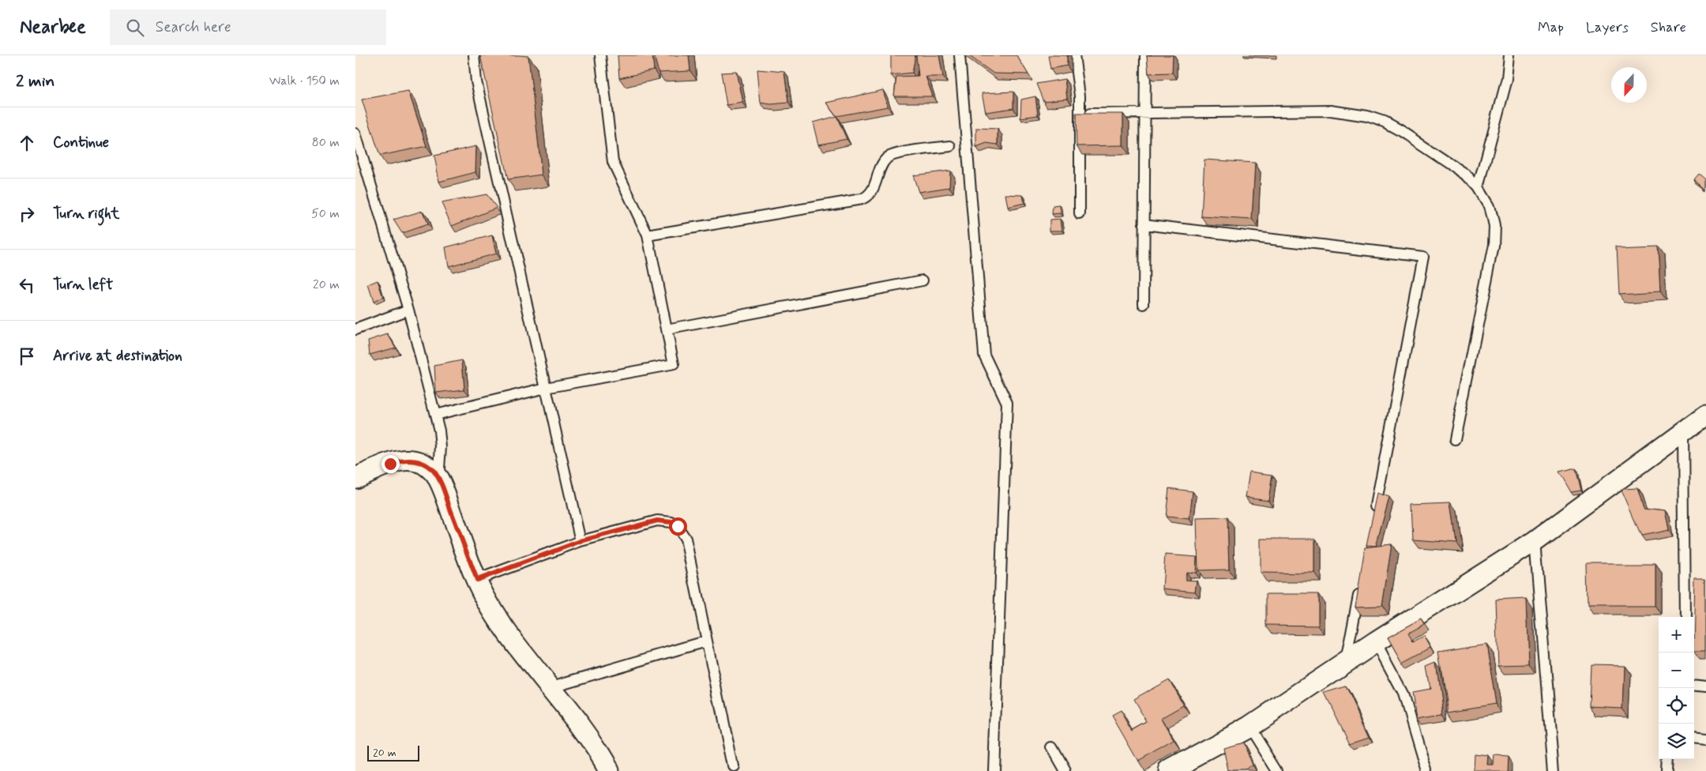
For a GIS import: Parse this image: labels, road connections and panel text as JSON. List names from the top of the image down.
{
  "scale_bar": "20 m",
  "north": "bottom",
  "page": {
    "header": "Nearbee",
    "search": "Search here",
    "nav": ["Map", "Layers", "Share"],
    "heading": ["2 min", "Walk · 150 m"],
    "list": [
      ["Continue", "80 m"],
      ["Turn right", "50 m"],
      ["Turn left", "20 m"],
      "Arrive at destination"
    ],
    "map_buttons": ["+", "−"],
    "scale": "20 m"
  }
}
